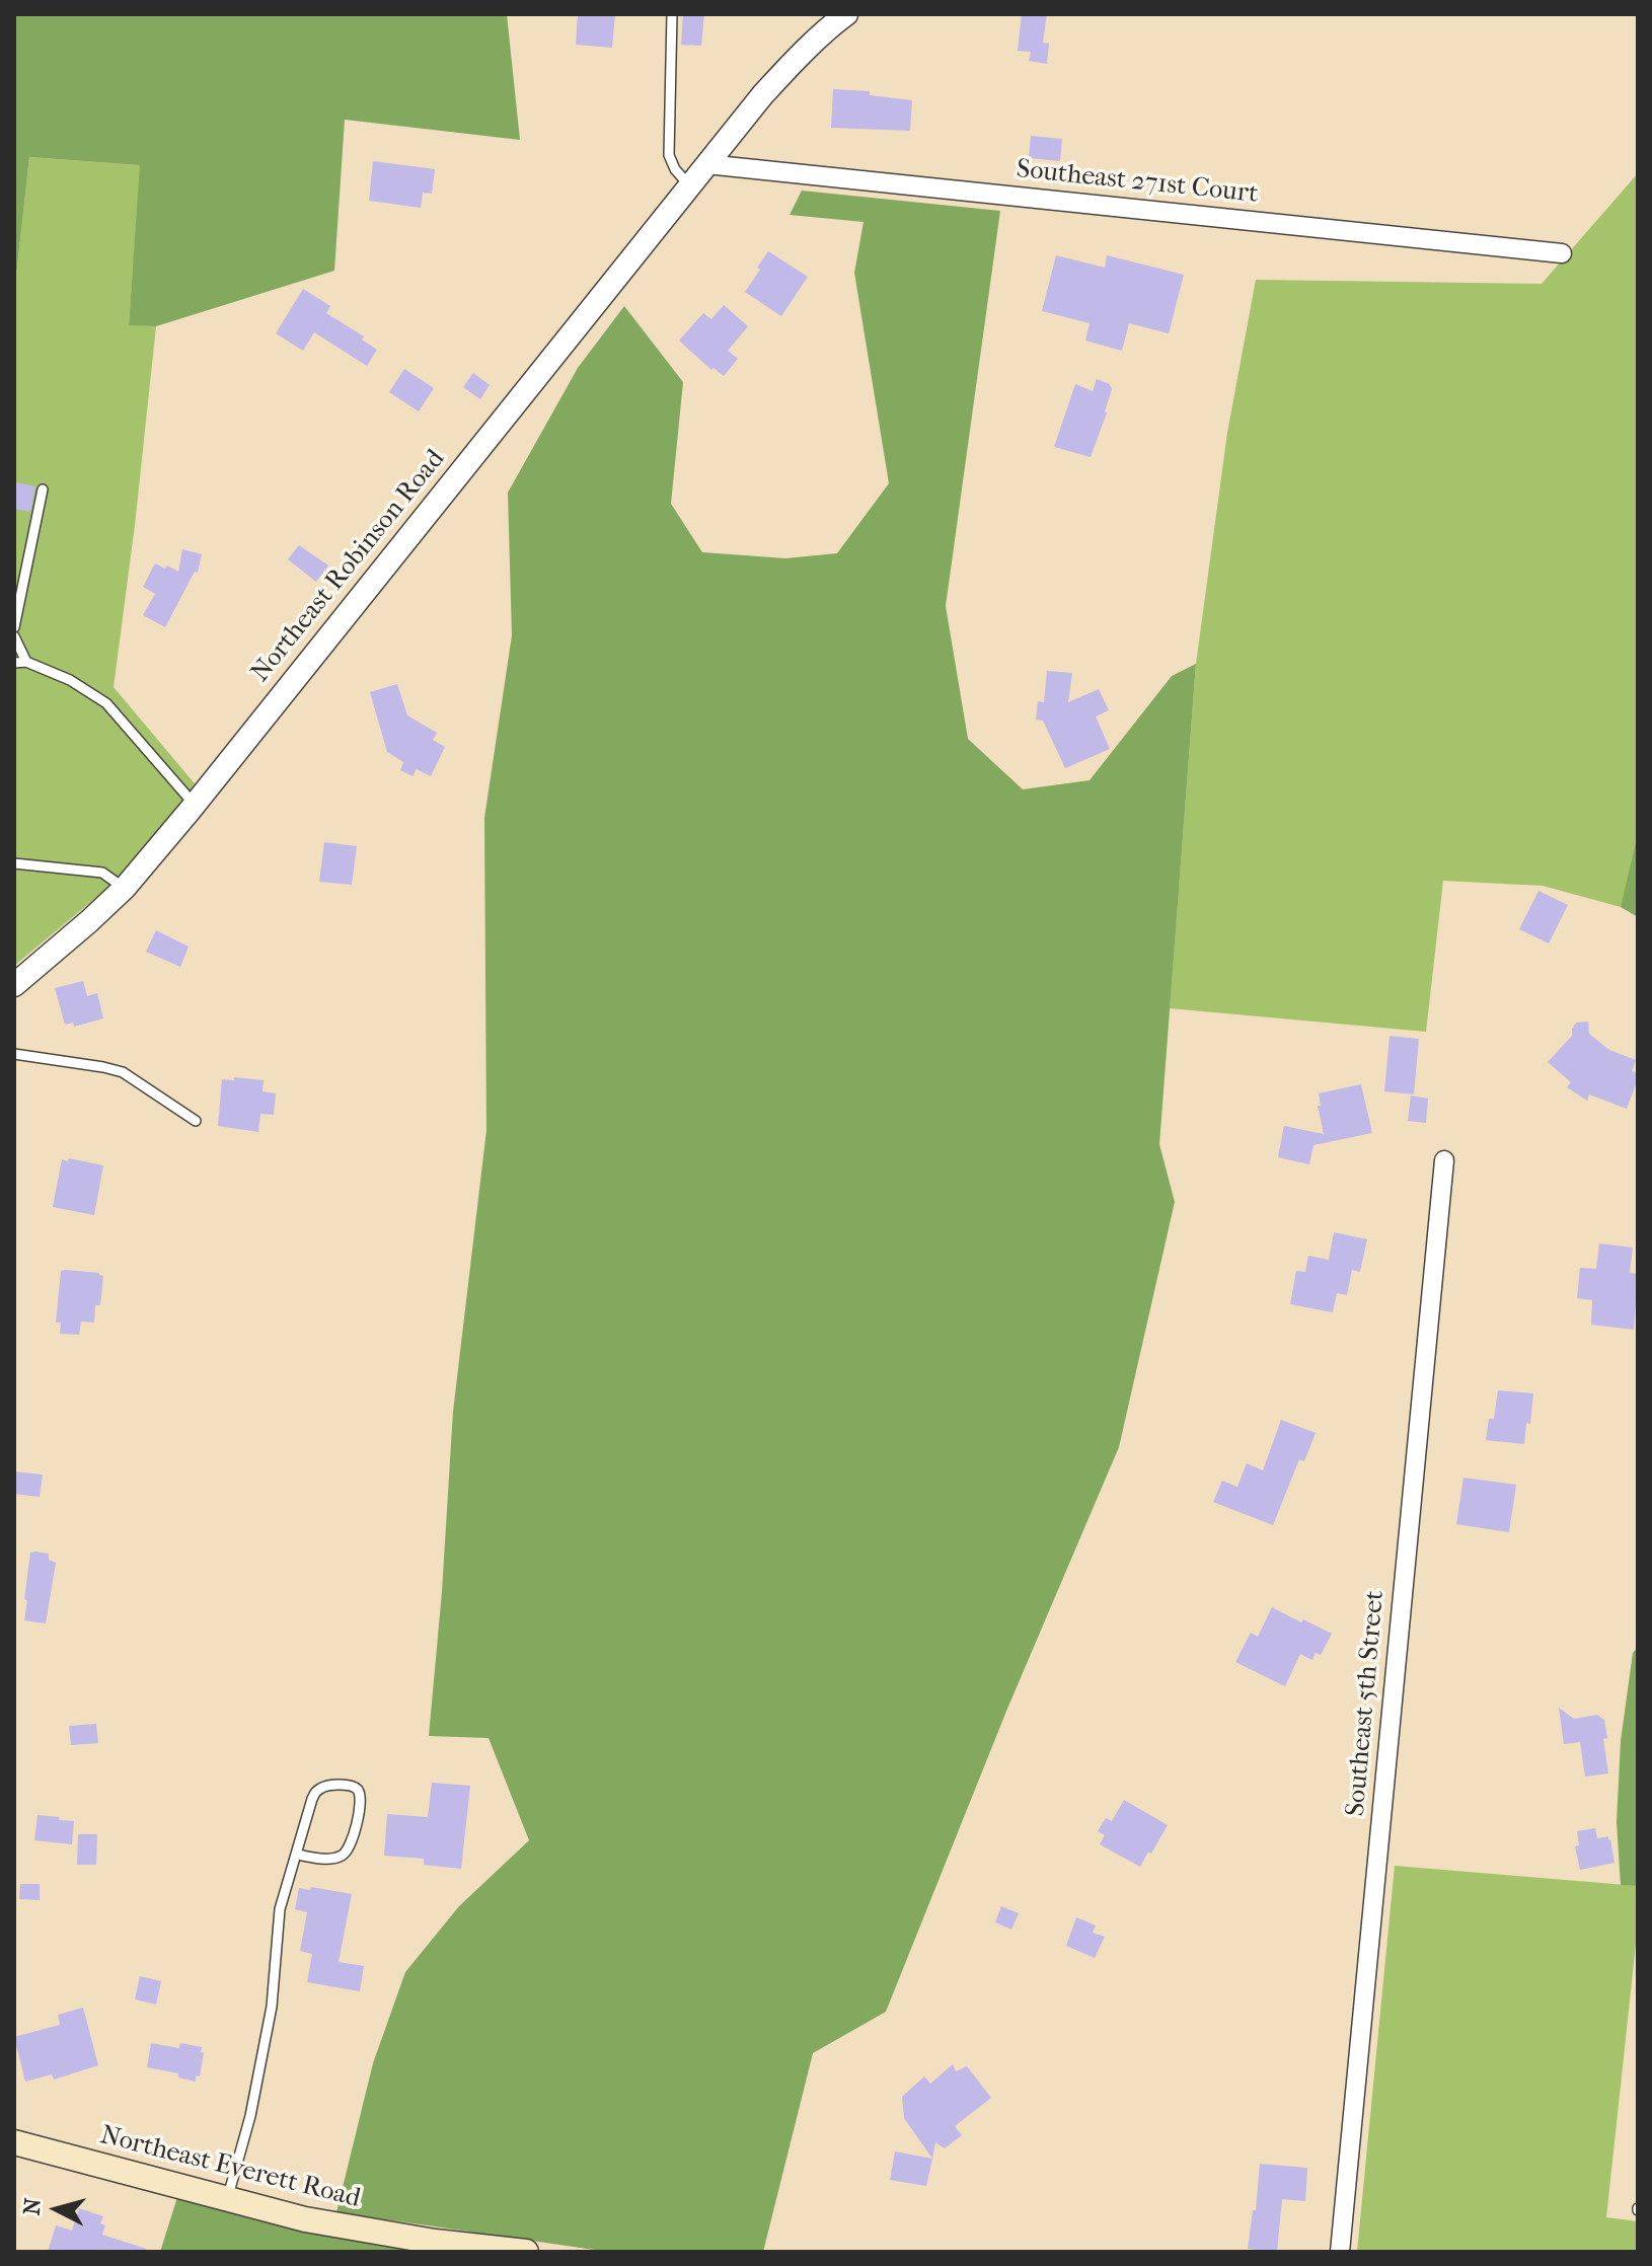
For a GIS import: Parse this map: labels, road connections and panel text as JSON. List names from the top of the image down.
{
  "streets": {
    "main road": ["Northeast Everett Road"],
    "street": ["Southeast 271st Court", "Northeast Robinson Road", "Southeast 5th Street"]
  },
  "crossings": [
    ["Southeast 271st Court", "Northeast Robinson Road"]
  ],
  "north": "left"
}
